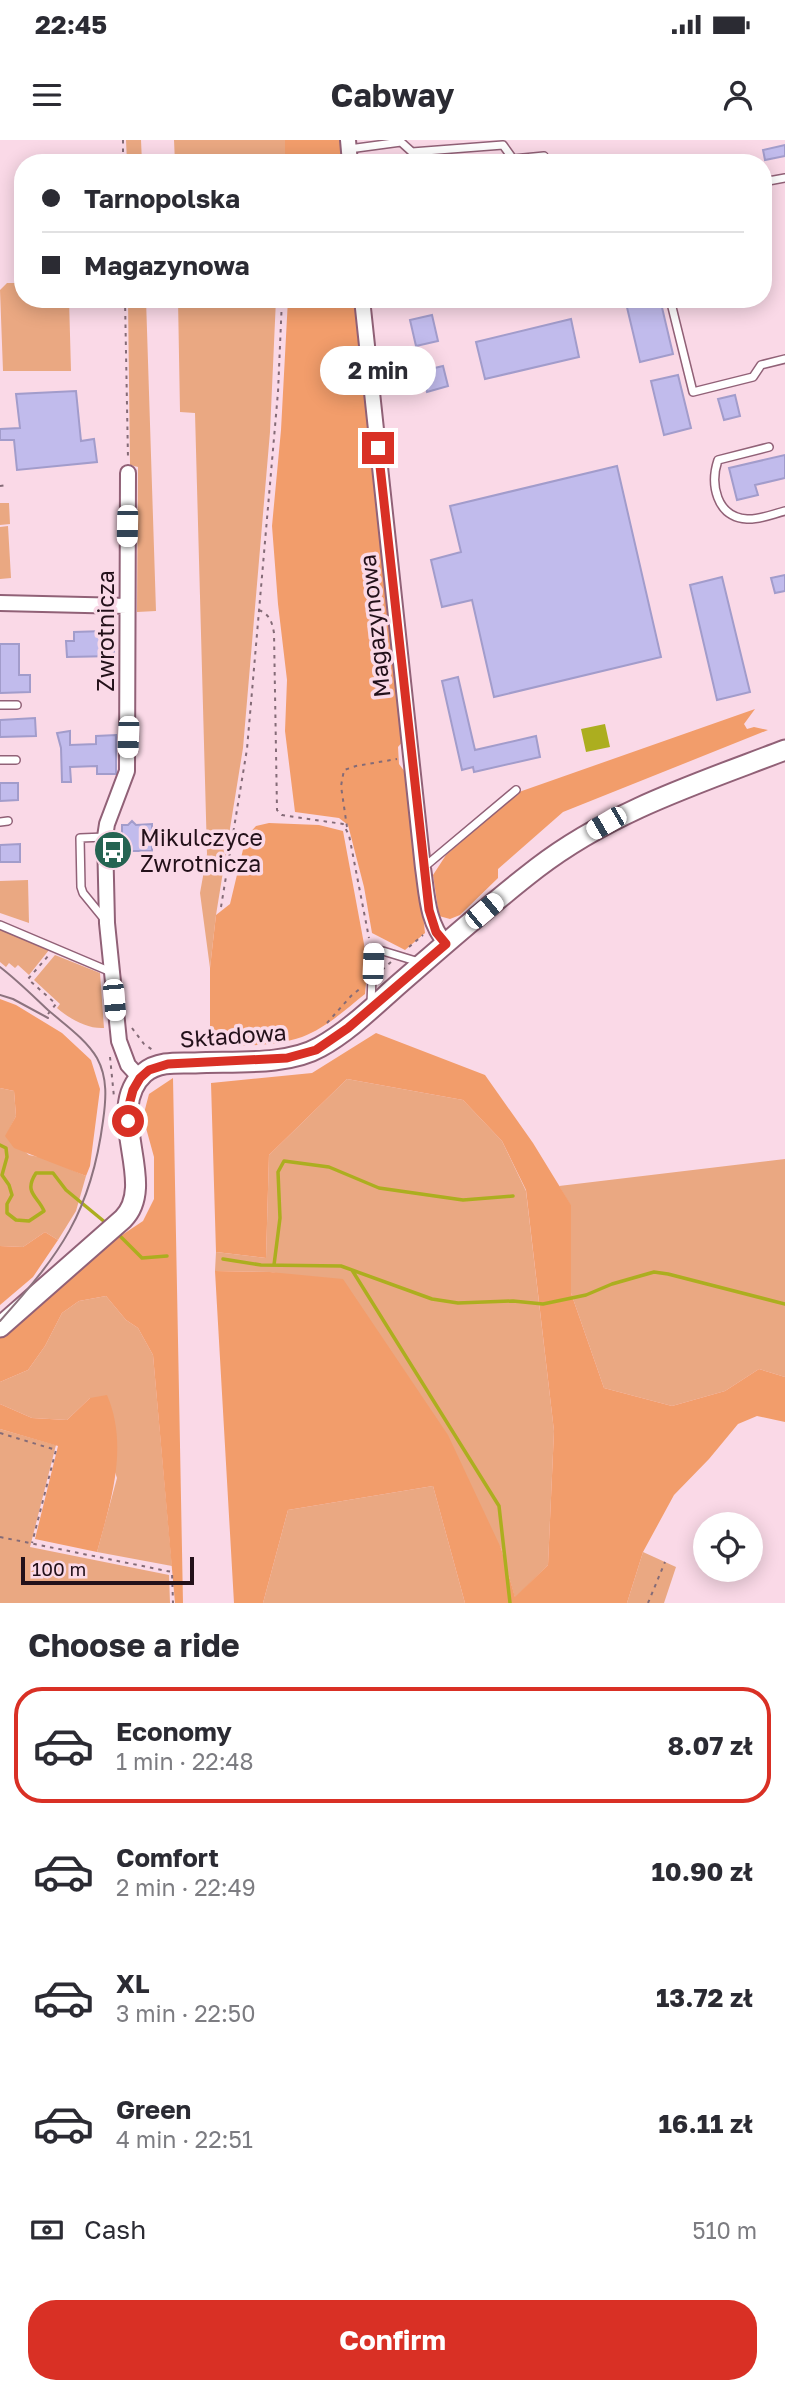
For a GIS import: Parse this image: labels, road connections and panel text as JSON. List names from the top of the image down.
{
  "streets": {
    "main road": ["Składowa"],
    "street": ["Magazynowa", "Zwrotnicza"]
  },
  "crossings": [
    ["Magazynowa", "Składowa"],
    ["Zwrotnicza", "Składowa"]
  ],
  "places": {
    "bus stop": ["Mikulczyce Zwrotnicza"]
  },
  "scale_bar": "100 m",
  "page": {
    "status": "22:45",
    "header": "Cabway",
    "banner": ["Tarnopolska", "Magazynowa"],
    "bubble": "2 min",
    "scale": "100 m",
    "heading": "Choose a ride",
    "list": [
      {
        "name": "Economy",
        "note": "1 min · 22:48",
        "value": "8.07 zł"
      },
      {
        "name": "Comfort",
        "note": "2 min · 22:49",
        "value": "10.90 zł"
      },
      {
        "name": "XL",
        "note": "3 min · 22:50",
        "value": "13.72 zł"
      },
      {
        "name": "Green",
        "note": "4 min · 22:51",
        "value": "16.11 zł"
      }
    ],
    "pay": ["Cash", "510 m"],
    "buttons": "Confirm"
  }
}
